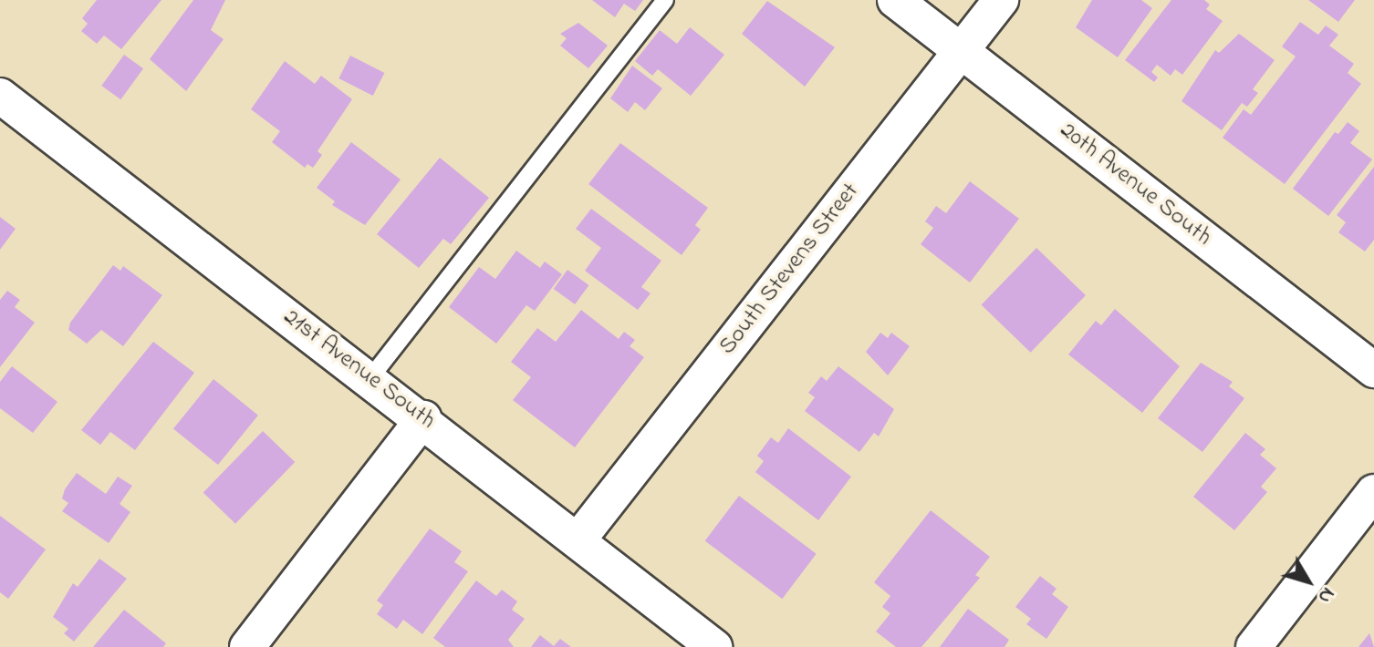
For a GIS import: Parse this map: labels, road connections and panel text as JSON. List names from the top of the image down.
{
  "streets": {
    "street": ["20th Avenue South", "South Stevens Street", "21st Avenue South"]
  },
  "crossings": [
    ["20th Avenue South", "South Stevens Street"],
    ["South Stevens Street", "21st Avenue South"]
  ],
  "north": "bottom right"
}
